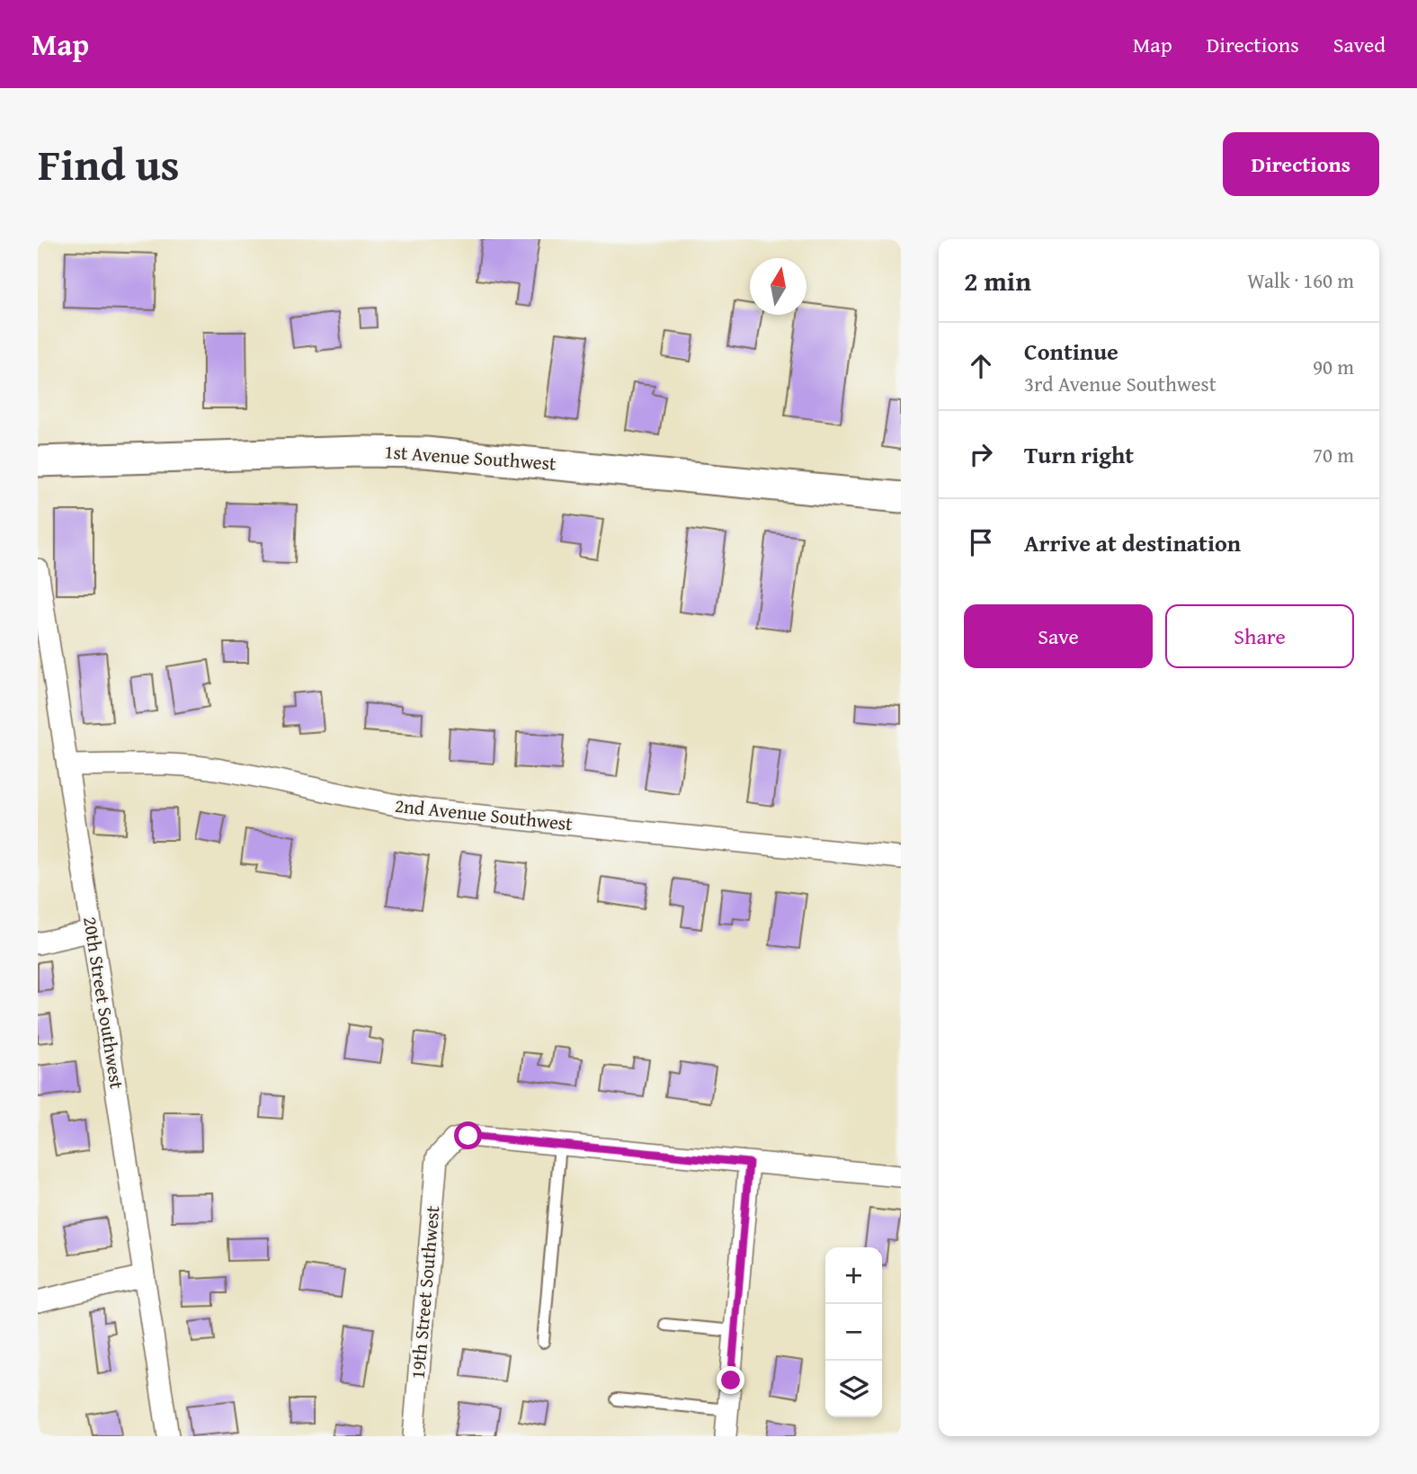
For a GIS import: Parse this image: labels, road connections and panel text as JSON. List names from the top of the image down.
{
  "streets": {
    "main road": ["1st Avenue Southwest"],
    "street": ["2nd Avenue Southwest", "20th Street Southwest", "19th Street Southwest"]
  },
  "crossings": [
    ["2nd Avenue Southwest", "20th Street Southwest"]
  ],
  "north": "top",
  "page": {
    "header": "Map",
    "nav": ["Map", "Directions", "Saved"],
    "title": "Find us",
    "buttons": [
      "Directions",
      ["Save", "Share"]
    ],
    "heading": ["2 min", "Walk · 160 m"],
    "list": [
      ["Continue", "3rd Avenue Southwest", "90 m"],
      ["Turn right", "70 m"],
      "Arrive at destination"
    ],
    "map_buttons": ["+", "−"]
  }
}
